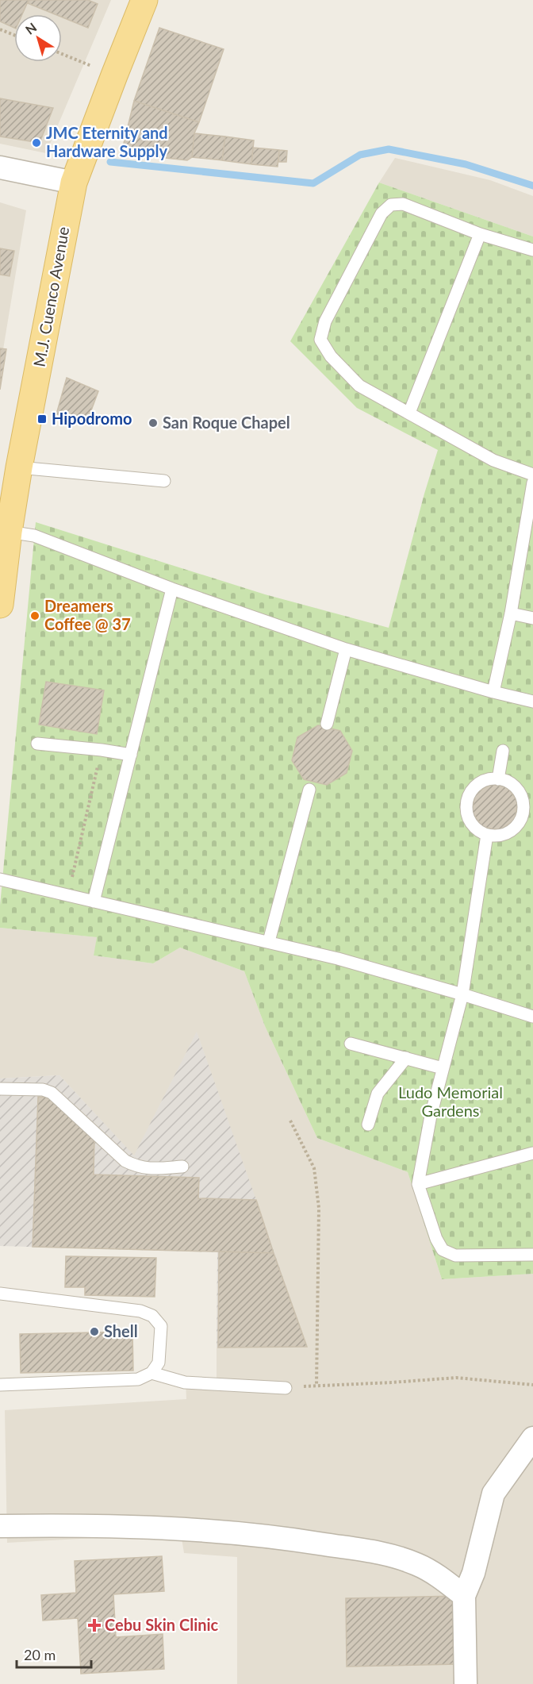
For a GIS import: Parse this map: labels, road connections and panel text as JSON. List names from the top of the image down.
{
  "streets": {
    "main road": ["M.J. Cuenco Avenue"]
  },
  "parks": ["Ludo Memorial Gardens"],
  "places": {
    "other": [
      "JMC Eternity and Hardware Supply",
      "San Roque Chapel",
      "Dreamers Coffee @ 37",
      "Shell"
    ],
    "transit": ["Hipodromo"],
    "health": ["Cebu Skin Clinic"]
  },
  "scale_bar": "20 m",
  "north": "top left"
}
